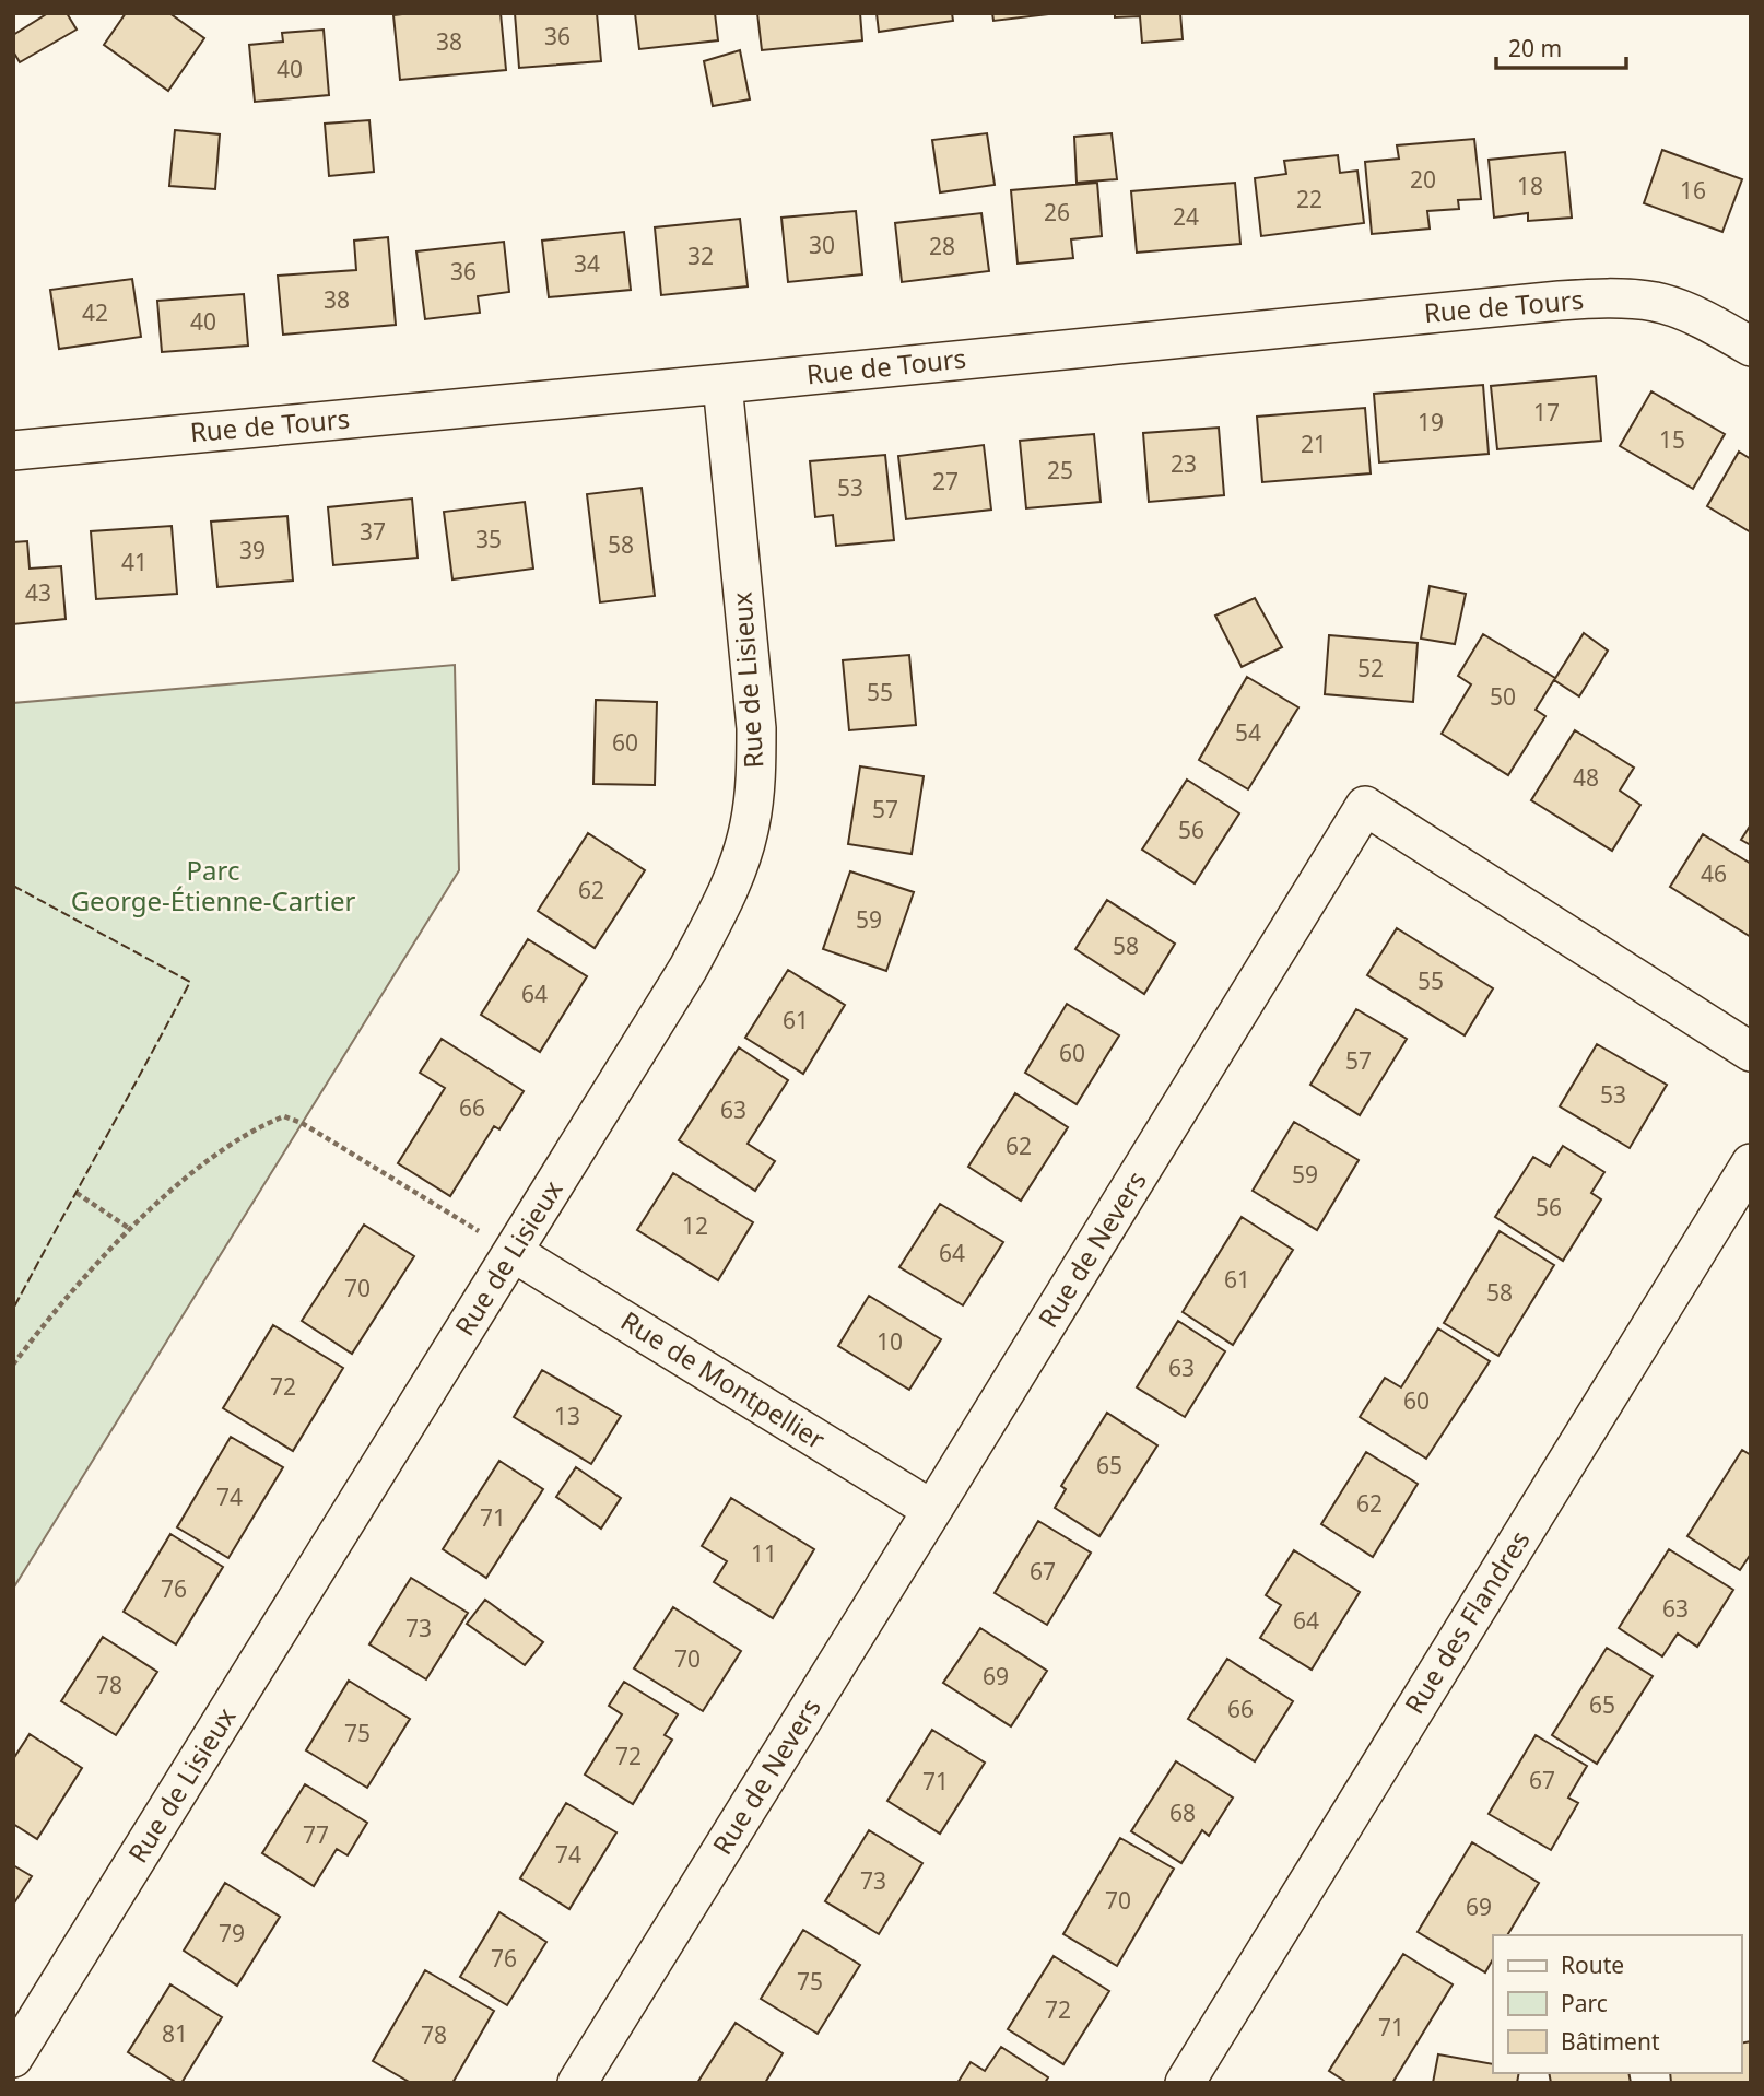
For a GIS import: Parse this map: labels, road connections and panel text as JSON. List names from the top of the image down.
{
  "streets": {
    "street": [
      "Rue de Tours",
      "Rue de Lisieux",
      "Rue de Nevers",
      "Rue de Montpellier",
      "Rue des Flandres"
    ]
  },
  "crossings": [
    ["Rue de Tours", "Rue de Lisieux"],
    ["Rue de Lisieux", "Rue de Montpellier"],
    ["Rue de Nevers", "Rue de Montpellier"]
  ],
  "parks": ["Parc George-Étienne-Cartier"],
  "house_numbers": [
    "36",
    "38",
    "40",
    "20",
    "18",
    "16",
    "22",
    "26",
    "24",
    "30",
    "28",
    "32",
    "34",
    "36",
    "38",
    "42",
    "40",
    "17",
    "19",
    "15",
    "21",
    "23",
    "25",
    "27",
    "53",
    "37",
    "35",
    "58",
    "39",
    "41",
    "43",
    "52",
    "55",
    "50",
    "54",
    "60",
    "48",
    "57",
    "56",
    "46",
    "62",
    "59",
    "58",
    "55",
    "64",
    "61",
    "60",
    "57",
    "53",
    "66",
    "63",
    "62",
    "59",
    "56",
    "12",
    "64",
    "61",
    "70",
    "58",
    "10",
    "63",
    "72",
    "60",
    "13",
    "65",
    "74",
    "62",
    "71",
    "11",
    "67",
    "76",
    "63",
    "64",
    "73",
    "70",
    "69",
    "78",
    "65",
    "66",
    "75",
    "72",
    "67",
    "71",
    "68",
    "77",
    "74",
    "73",
    "70",
    "69",
    "79",
    "76",
    "75",
    "72",
    "71",
    "81",
    "78"
  ],
  "legend": ["Route", "Parc", "Bâtiment"],
  "scale_bar": "20 m"
}
